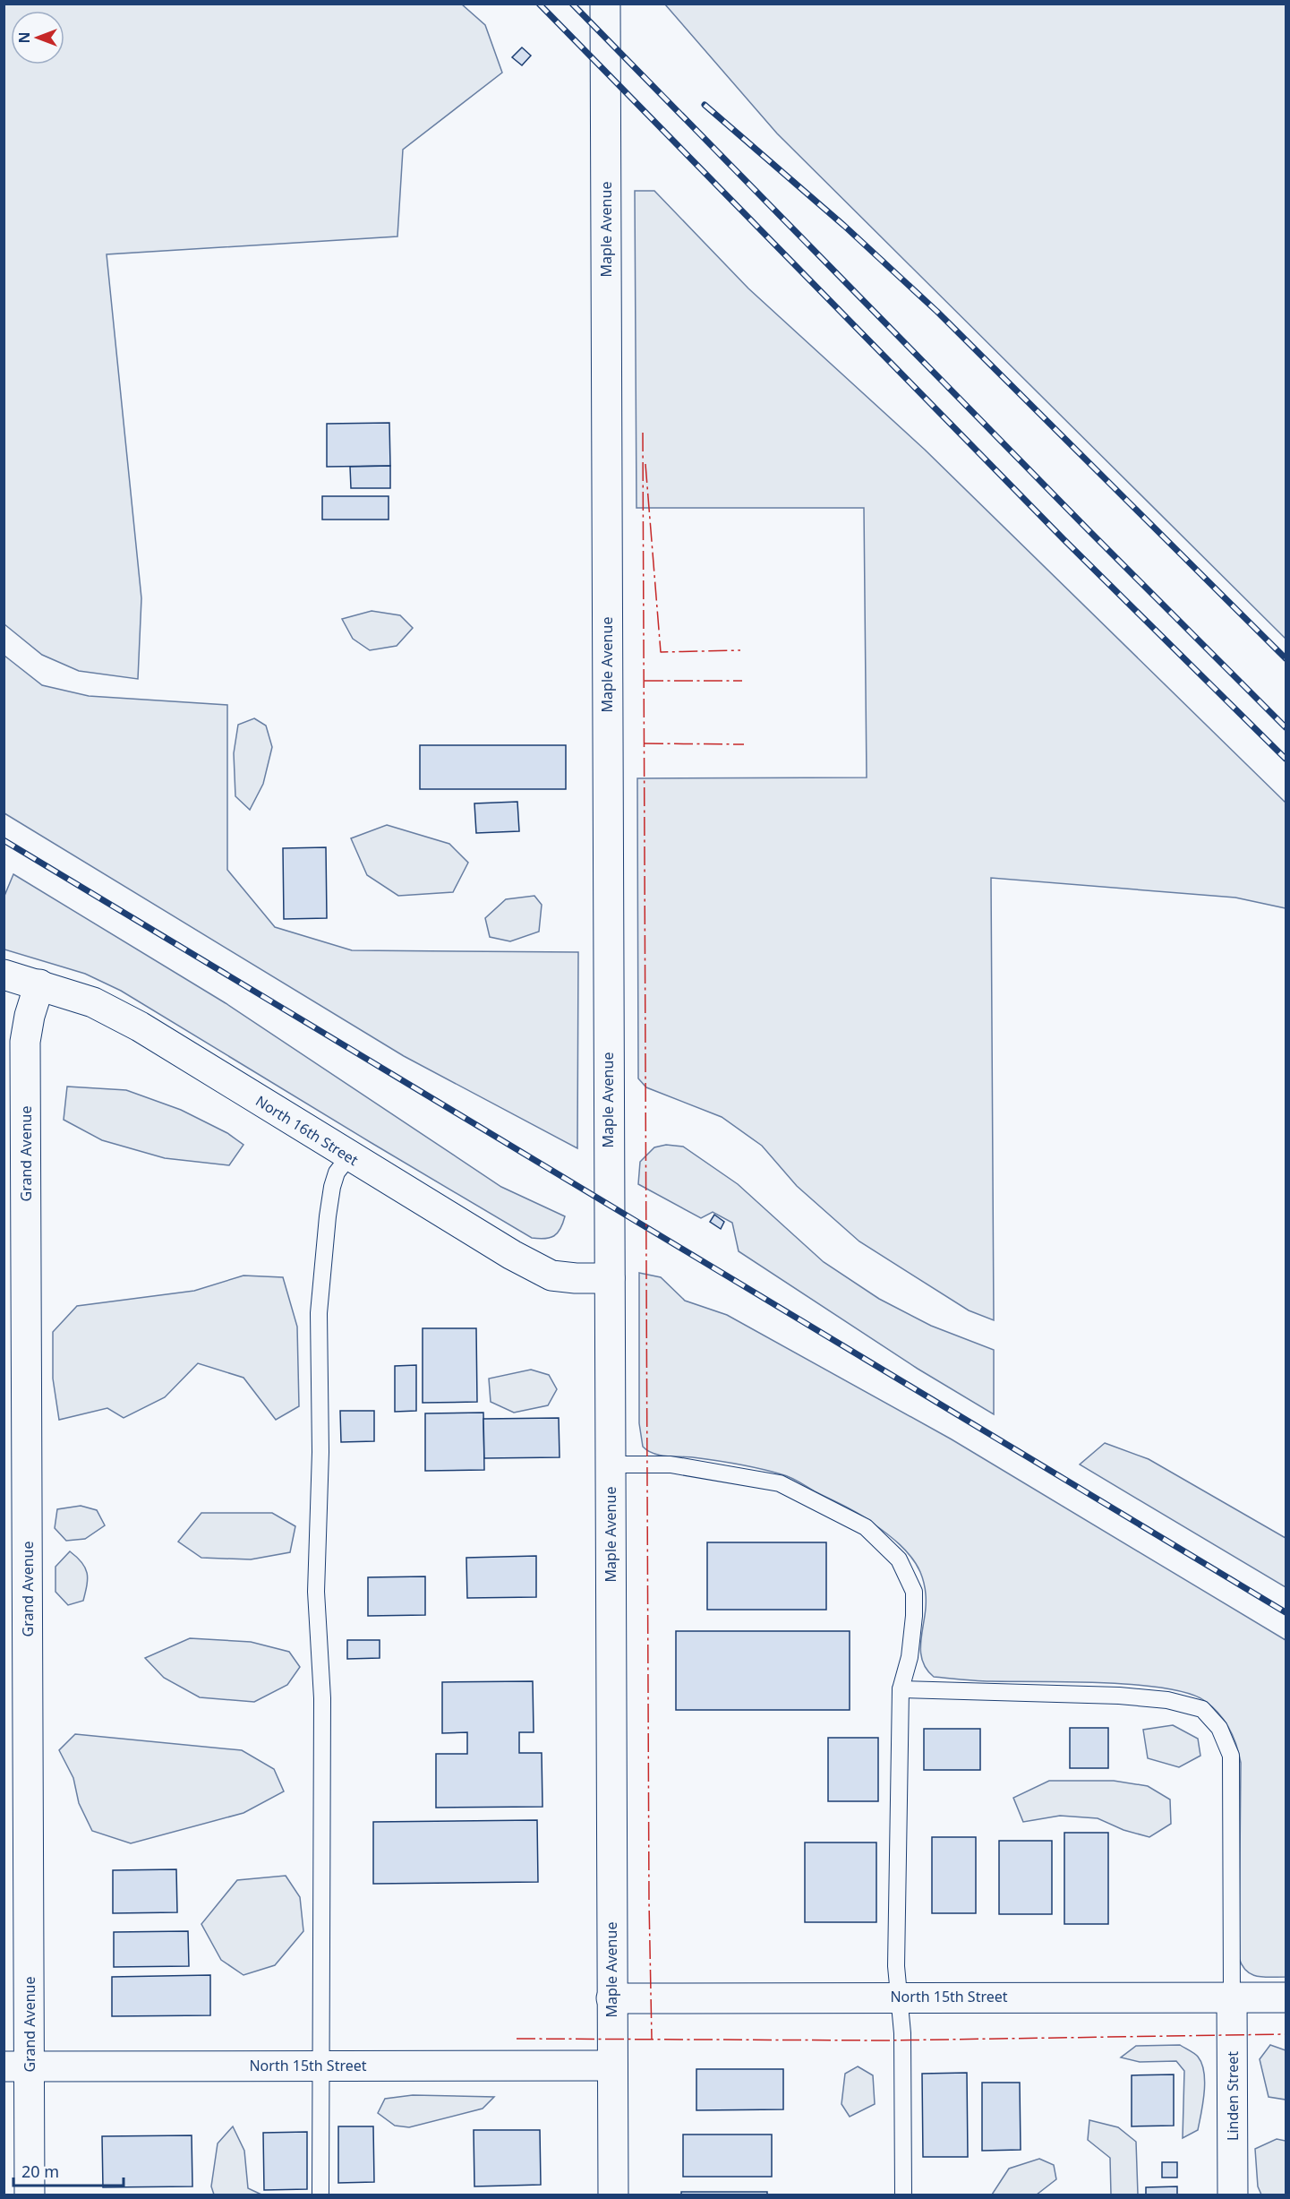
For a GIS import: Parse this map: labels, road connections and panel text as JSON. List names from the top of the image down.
{
  "streets": {
    "street": [
      "Maple Avenue",
      "North 16th Street",
      "Grand Avenue",
      "North 15th Street",
      "Linden Street"
    ]
  },
  "crossings": [
    ["Maple Avenue", "North 16th Street"],
    ["Maple Avenue", "North 15th Street"],
    ["North 16th Street", "Grand Avenue"],
    ["Grand Avenue", "North 15th Street"],
    ["North 15th Street", "Linden Street"]
  ],
  "scale_bar": "20 m",
  "north": "left"
}
